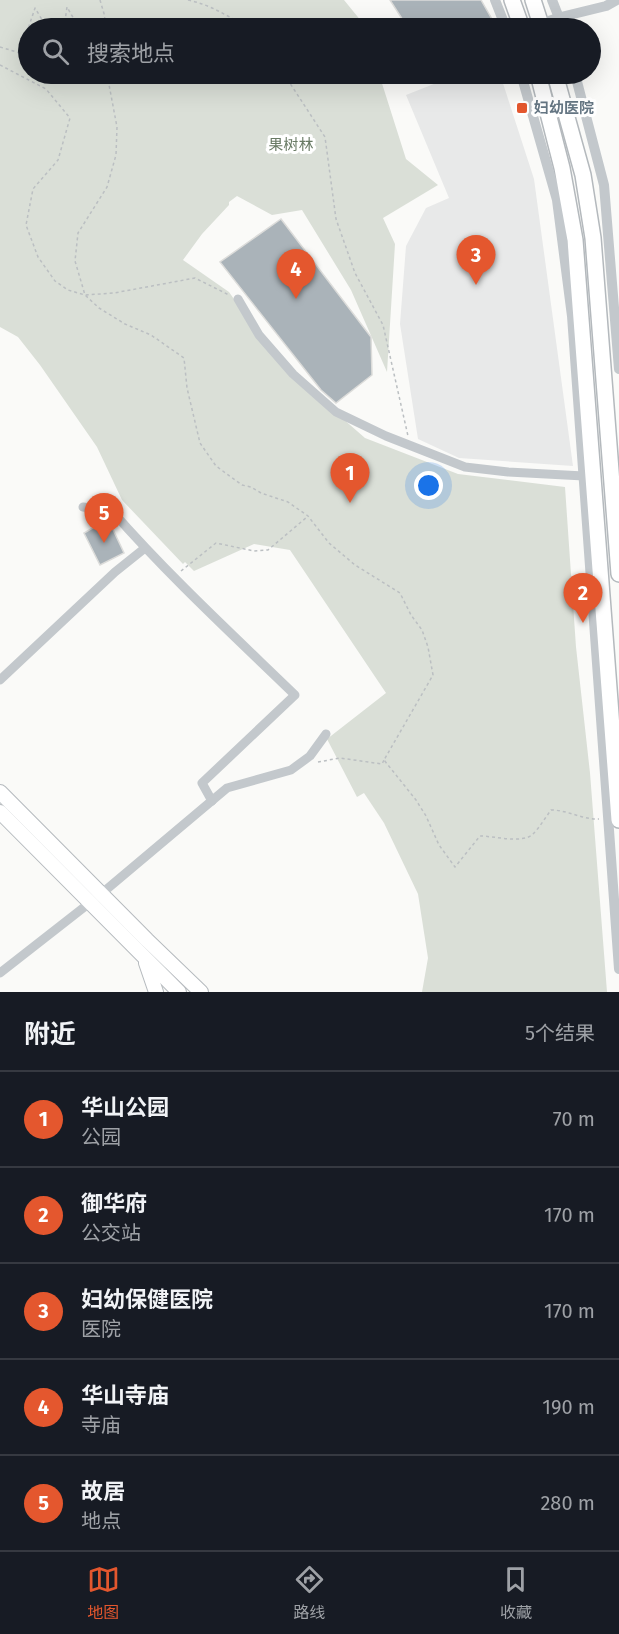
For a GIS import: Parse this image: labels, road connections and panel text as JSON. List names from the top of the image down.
{
  "parks": ["果树林"],
  "places": {
    "transit": ["妇幼医院"]
  },
  "page": {
    "search": "搜索地点",
    "pins": [
      "3",
      "4",
      "1",
      "5",
      "2"
    ],
    "heading": ["附近", "5个结果"],
    "list": [
      {
        "mark": "1",
        "name": "华山公园",
        "note": "公园",
        "value": "70 m"
      },
      {
        "mark": "2",
        "name": "御华府",
        "note": "公交站",
        "value": "170 m"
      },
      {
        "mark": "3",
        "name": "妇幼保健医院",
        "note": "医院",
        "value": "170 m"
      },
      {
        "mark": "4",
        "name": "华山寺庙",
        "note": "寺庙",
        "value": "190 m"
      },
      {
        "mark": "5",
        "name": "故居",
        "note": "地点",
        "value": "280 m"
      }
    ],
    "nav": ["地图", "路线", "收藏"]
  }
}
